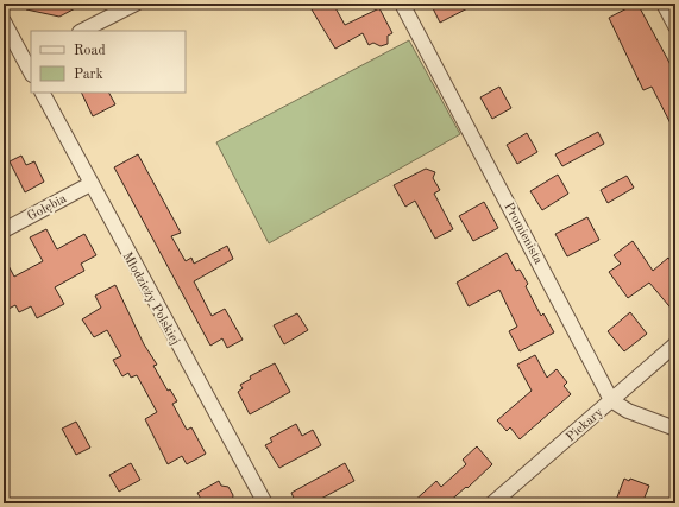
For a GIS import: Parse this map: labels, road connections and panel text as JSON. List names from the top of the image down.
{
  "streets": {
    "street": [
      "Gołębia",
      "Promienista",
      "Młodzieży Polskiej",
      "Piekary"
    ]
  },
  "crossings": [
    ["Gołębia", "Młodzieży Polskiej"],
    ["Promienista", "Piekary"]
  ],
  "legend": ["Road", "Park"]
}
